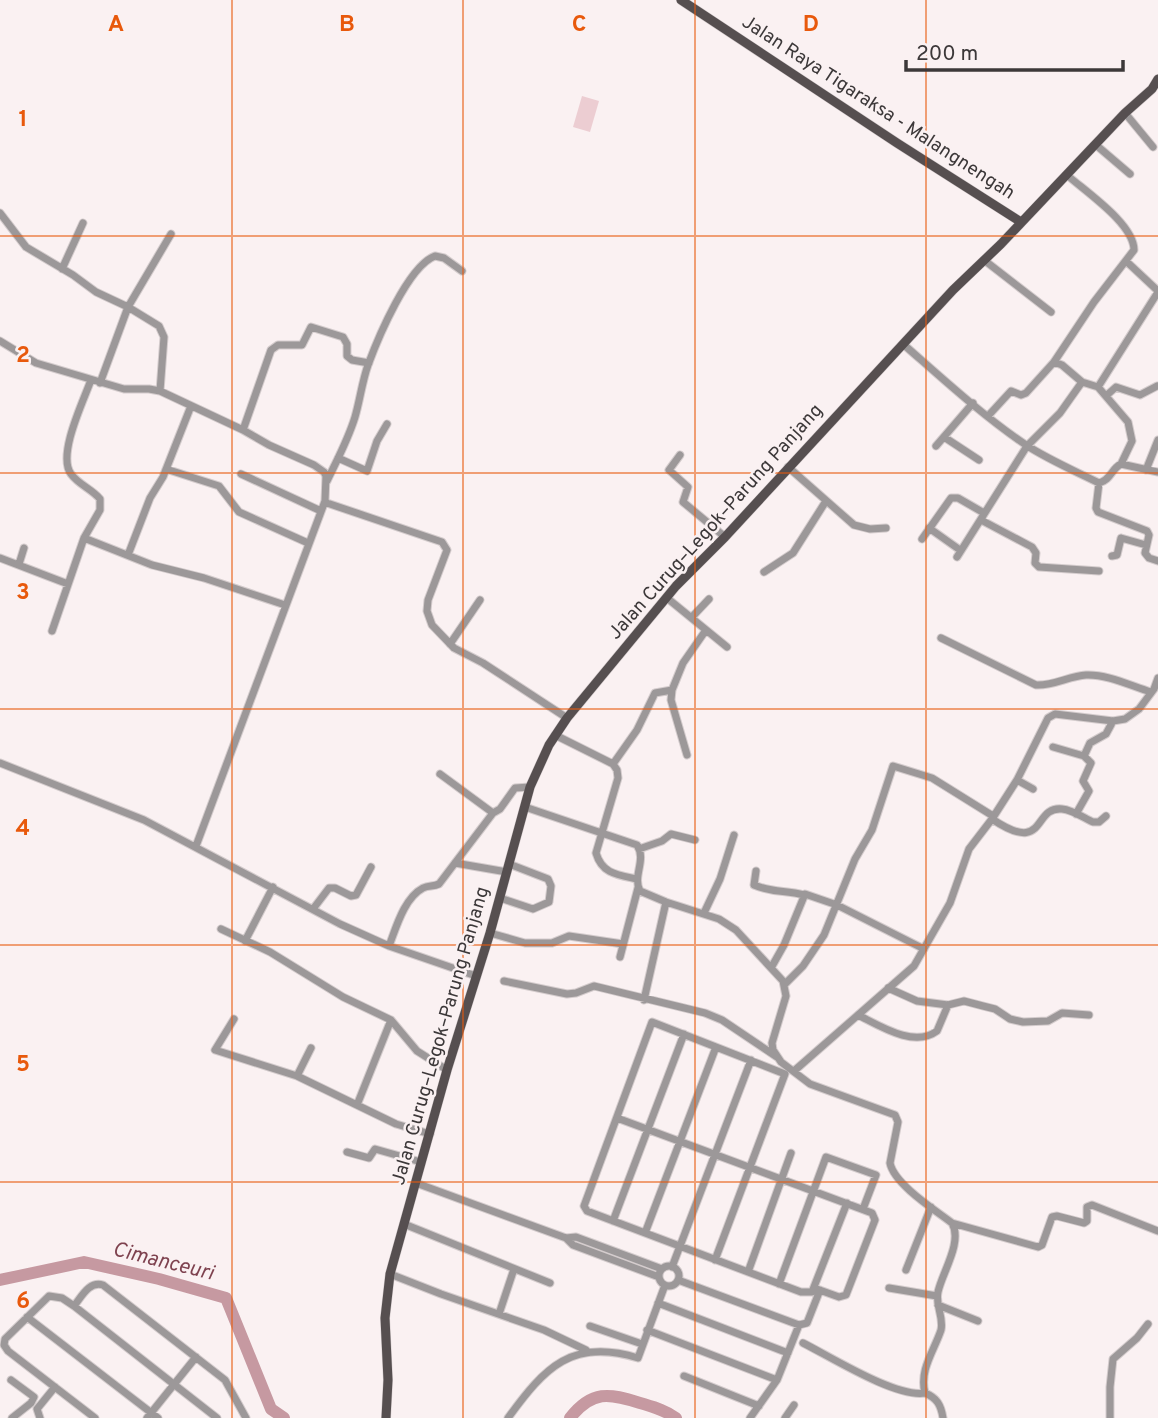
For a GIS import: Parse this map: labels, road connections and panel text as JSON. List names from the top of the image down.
{
  "streets": {
    "main road": ["Jalan Raya Tigaraksa - Malangnengah", "Jalan Curug–Legok–Parung Panjang"]
  },
  "crossings": [
    ["Jalan Raya Tigaraksa - Malangnengah", "Jalan Curug–Legok–Parung Panjang"]
  ],
  "water": ["Cimanceuri"],
  "scale_bar": "200 m",
  "grid": {
    "columns": [
      "A",
      "B",
      "C",
      "D"
    ],
    "rows": [
      "1",
      "2",
      "3",
      "4",
      "5",
      "6"
    ]
  }
}
